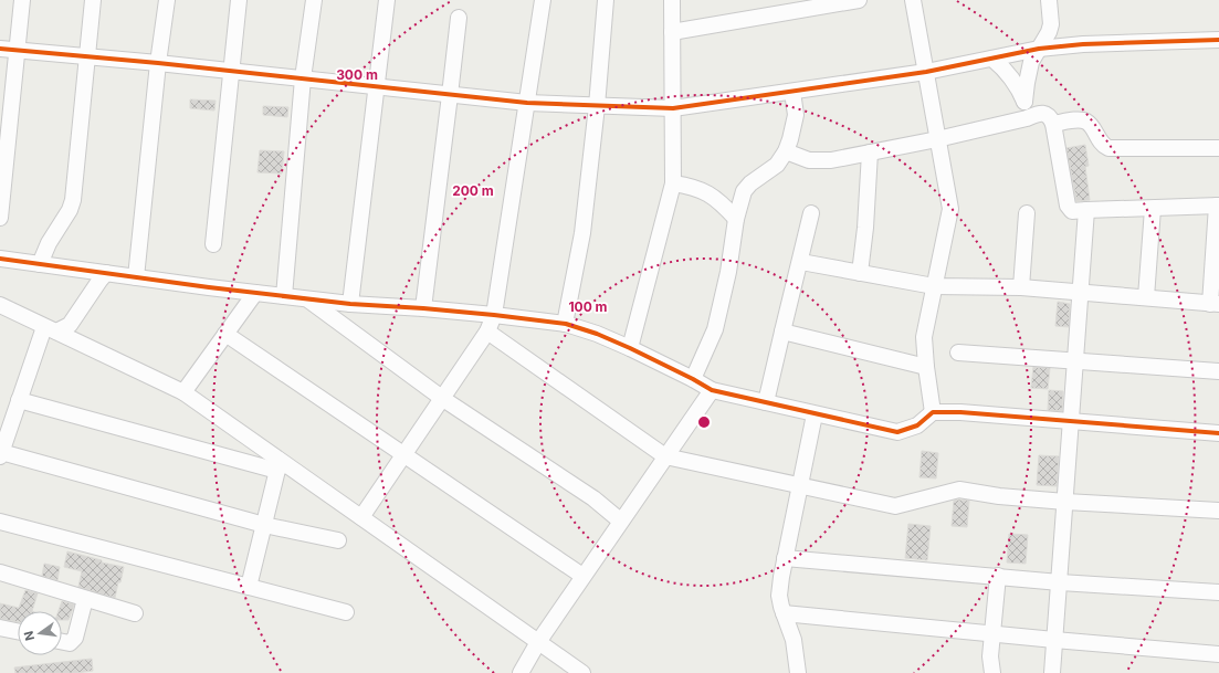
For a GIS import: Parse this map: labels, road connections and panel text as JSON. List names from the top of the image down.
{
  "north": "left",
  "rings": ["300 m", "200 m", "100 m"]
}
